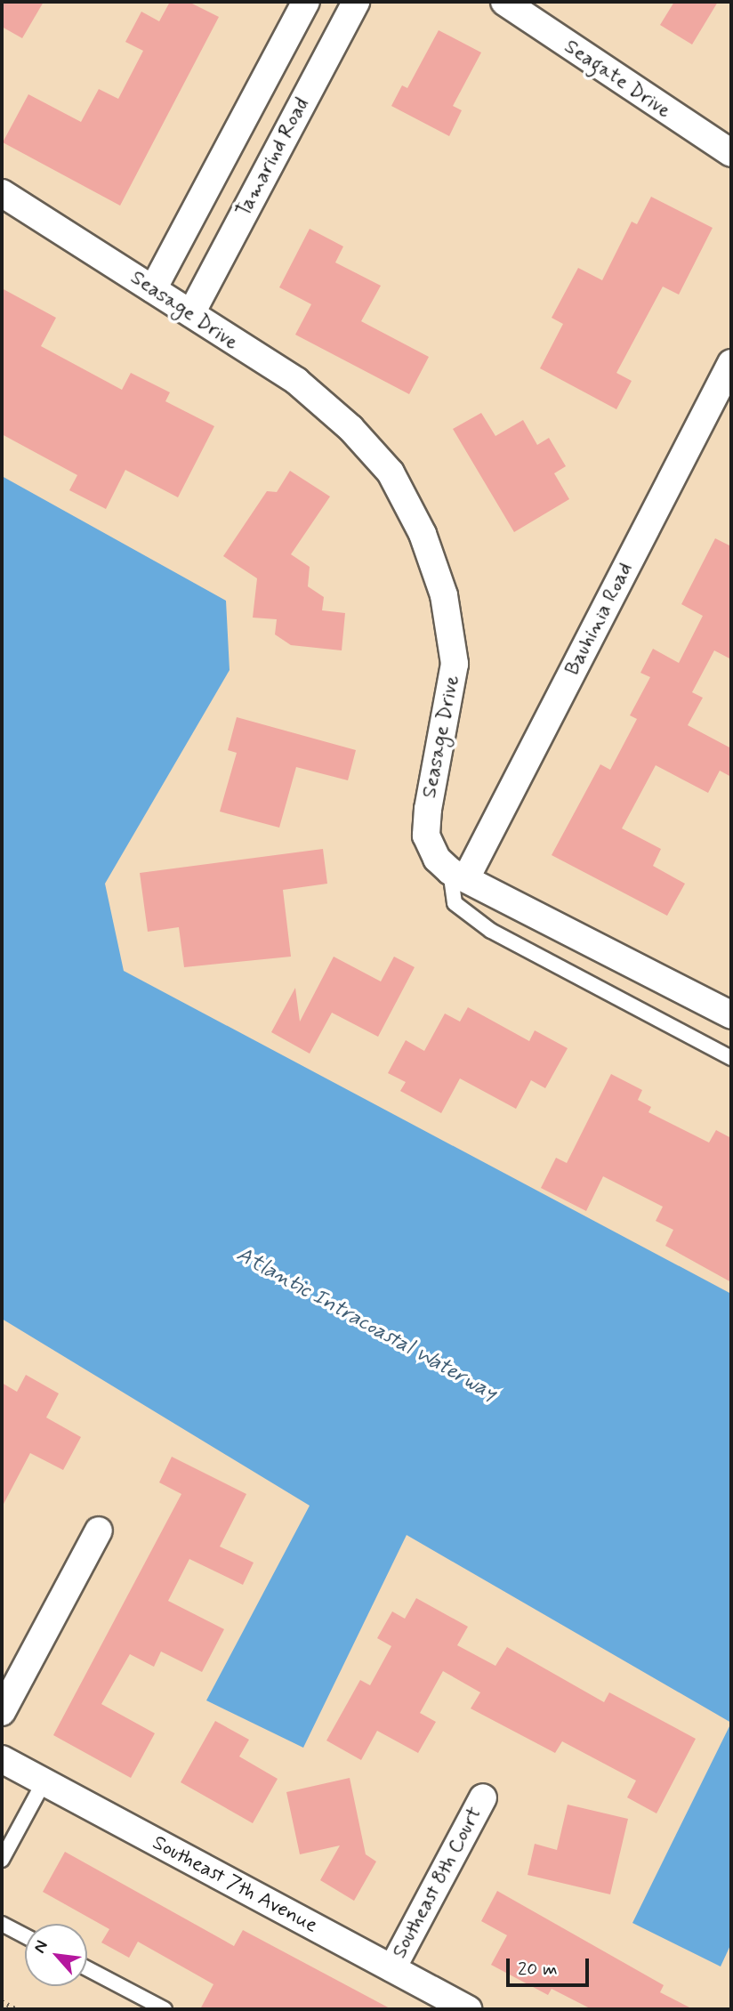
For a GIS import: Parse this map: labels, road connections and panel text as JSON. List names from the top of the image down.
{
  "streets": {
    "street": [
      "Seagate Drive",
      "Tamarind Road",
      "Seasage Drive",
      "Bauhinia Road",
      "Southeast 8th Court",
      "Southeast 7th Avenue"
    ]
  },
  "crossings": [
    ["Tamarind Road", "Seasage Drive"],
    ["Seasage Drive", "Bauhinia Road"],
    ["Southeast 8th Court", "Southeast 7th Avenue"]
  ],
  "water": ["Atlantic Intracoastal Waterway"],
  "scale_bar": "20 m",
  "north": "top left"
}
